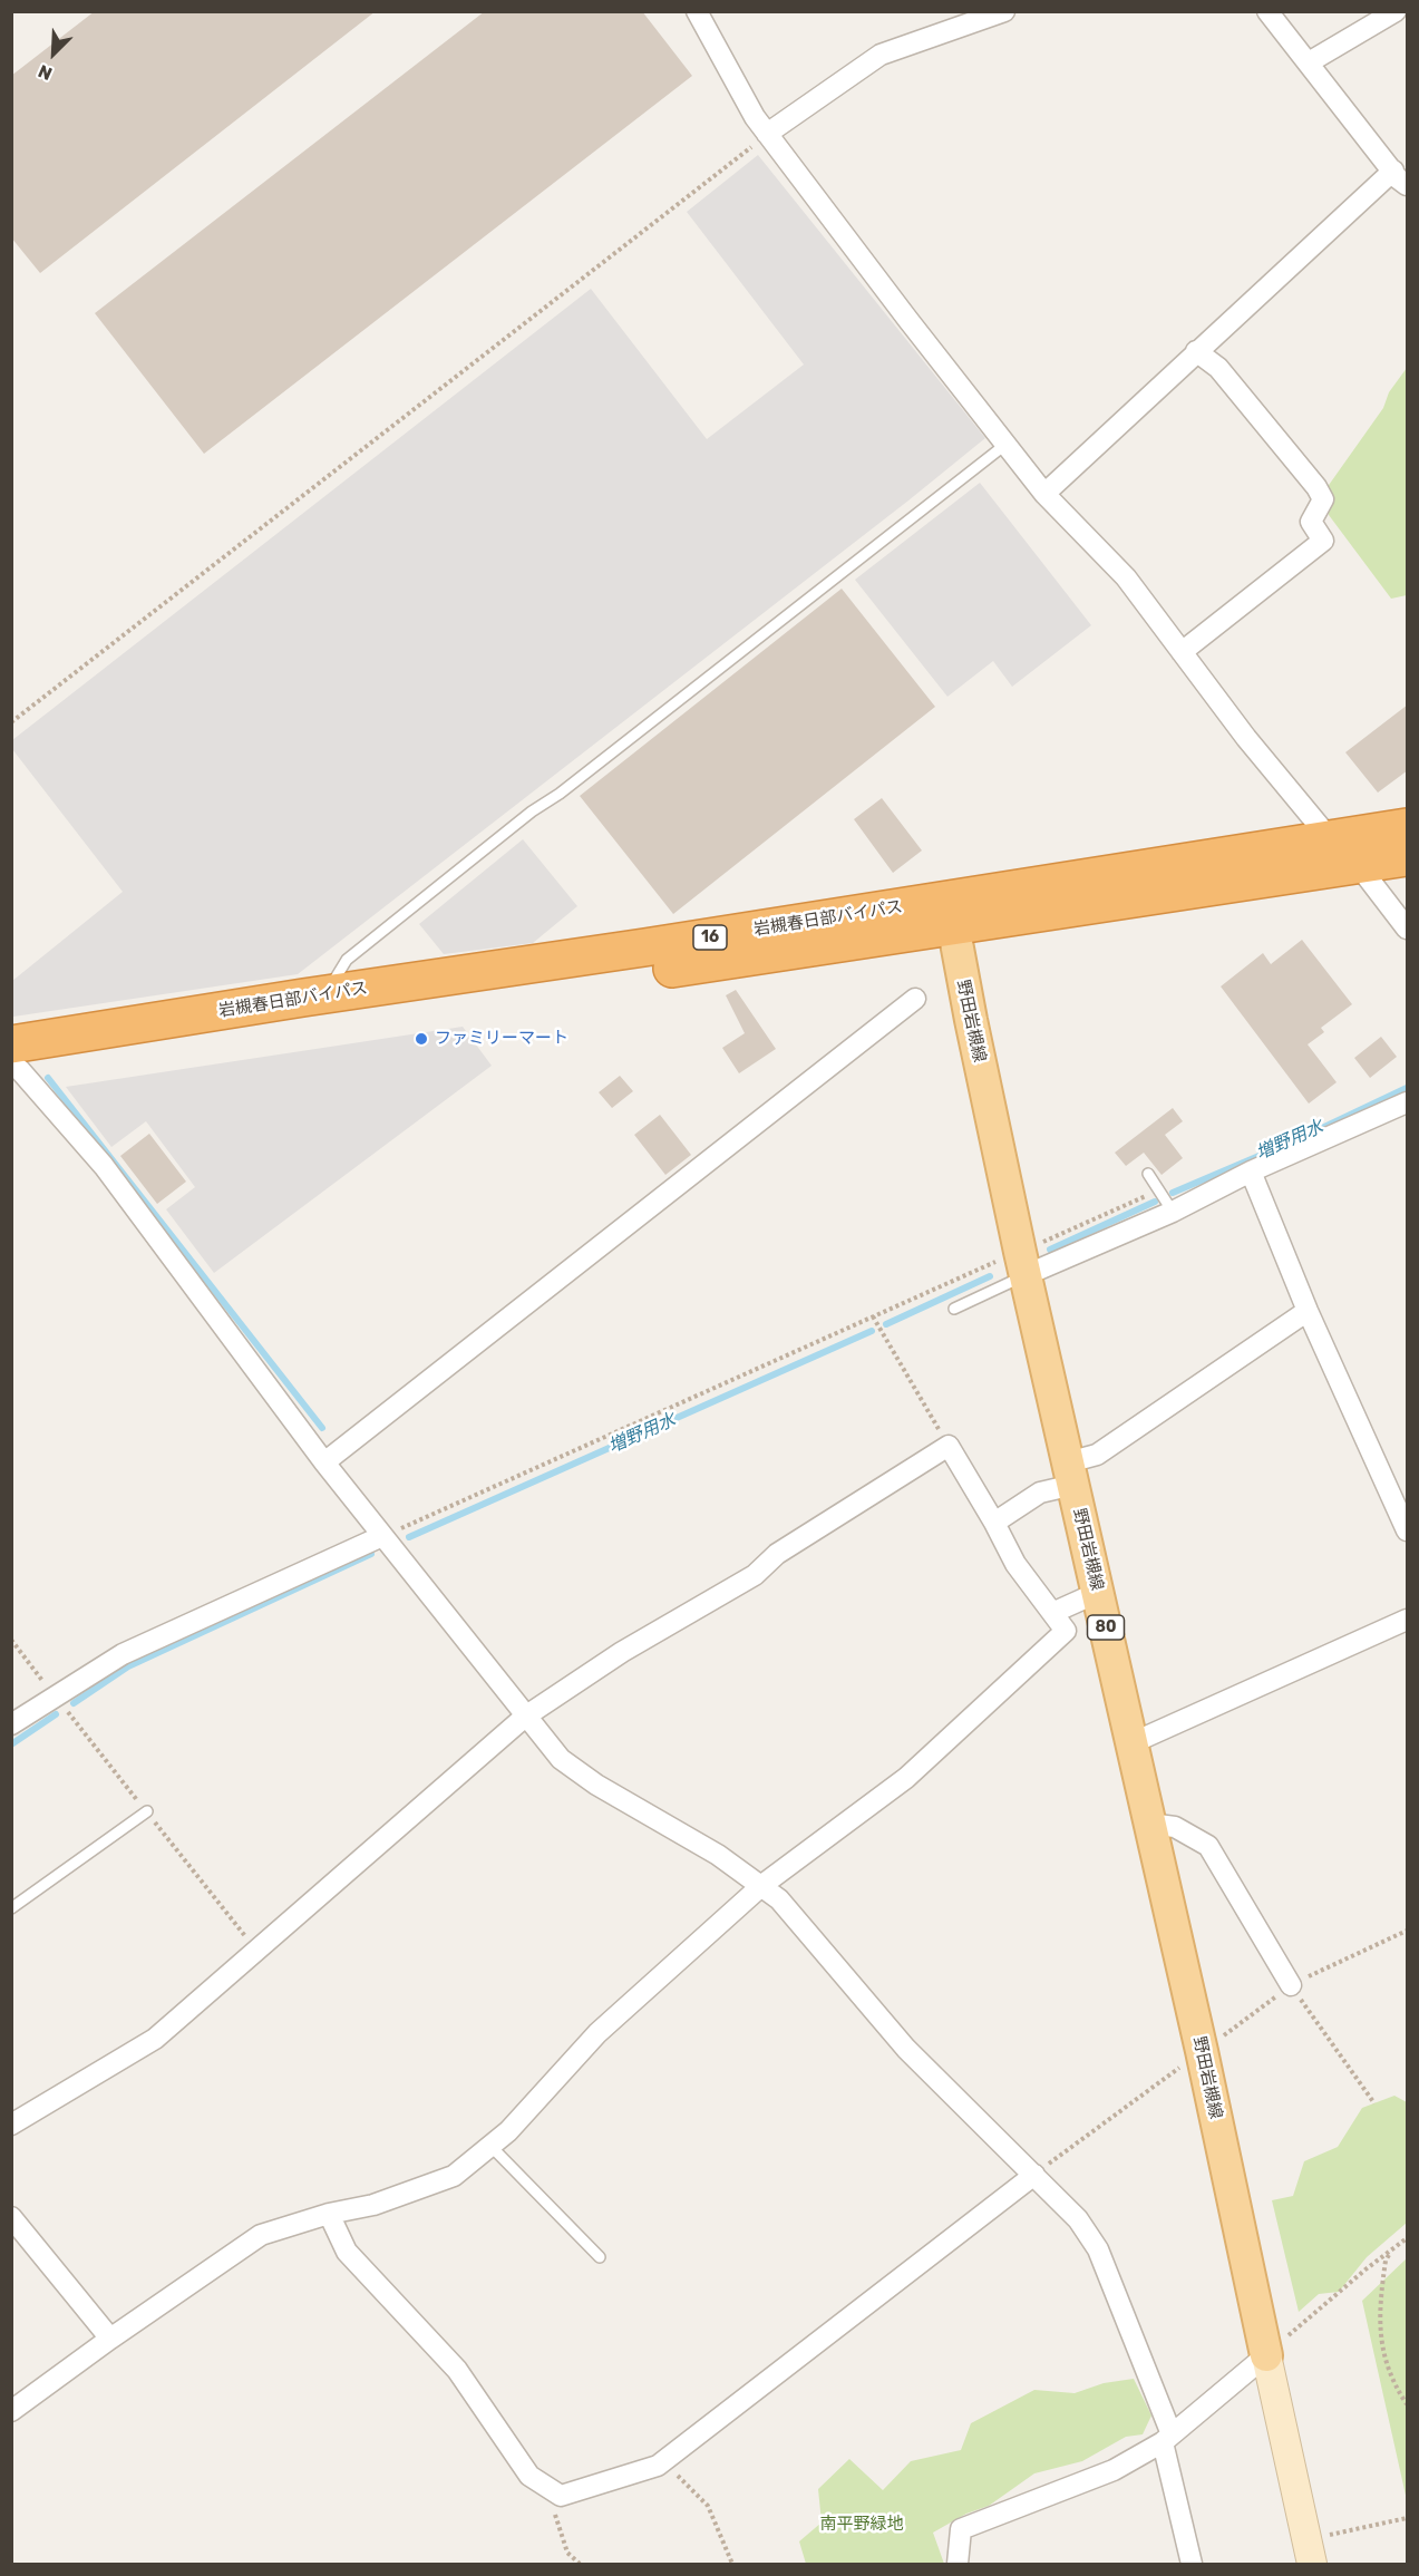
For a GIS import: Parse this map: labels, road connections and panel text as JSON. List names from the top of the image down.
{
  "streets": {
    "highway": ["岩槻春日部バイパス", "16"],
    "main road": ["野田岩槻線", "80"]
  },
  "crossings": [
    ["岩槻春日部バイパス", "野田岩槻線"]
  ],
  "water": ["増野用水"],
  "parks": ["南平野緑地"],
  "places": ["ファミリーマート"],
  "north": "bottom left"
}
